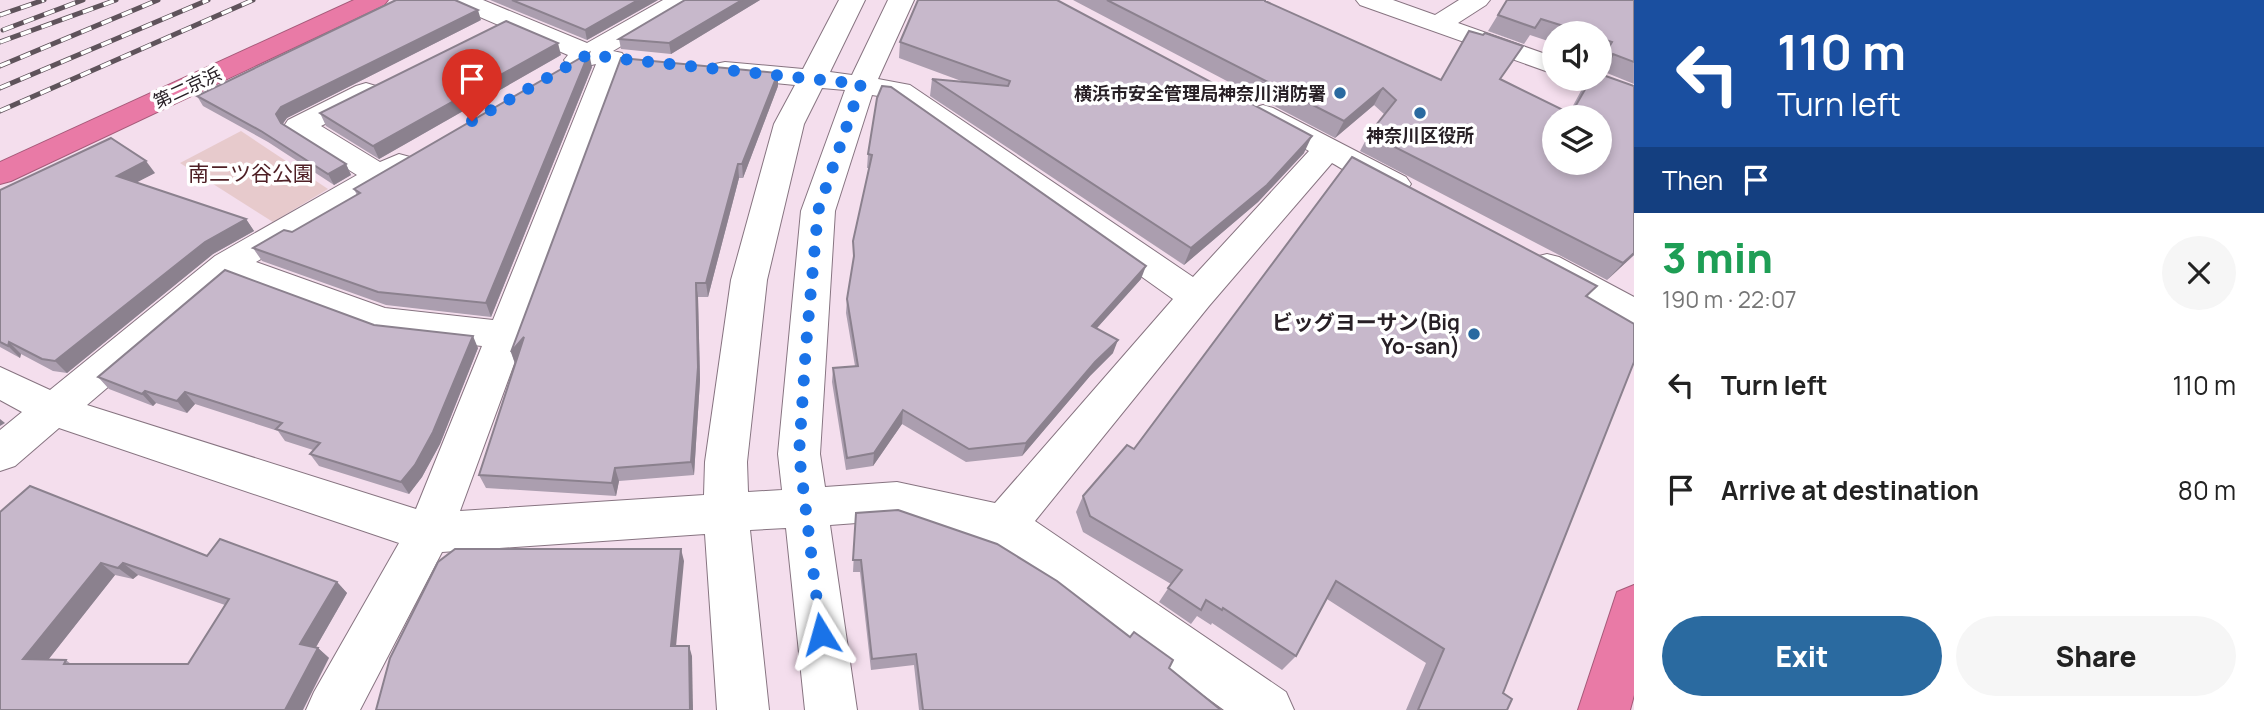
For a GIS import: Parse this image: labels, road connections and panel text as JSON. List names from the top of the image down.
{
  "streets": {
    "highway": ["第二京浜"]
  },
  "parks": ["南二ツ谷公園"],
  "places": ["横浜市安全管理局神奈川消防署", "神奈川区役所", "ビッグヨーサン(Big Yo-san)"],
  "page": {
    "turn": ["110 m", "Turn left"],
    "then": "Then",
    "heading": ["3 min", "190 m · 22:07"],
    "list": [
      {
        "name": "Turn left",
        "value": "110 m"
      },
      {
        "name": "Arrive at destination",
        "value": "80 m"
      }
    ],
    "buttons": ["Exit", "Share"]
  }
}
